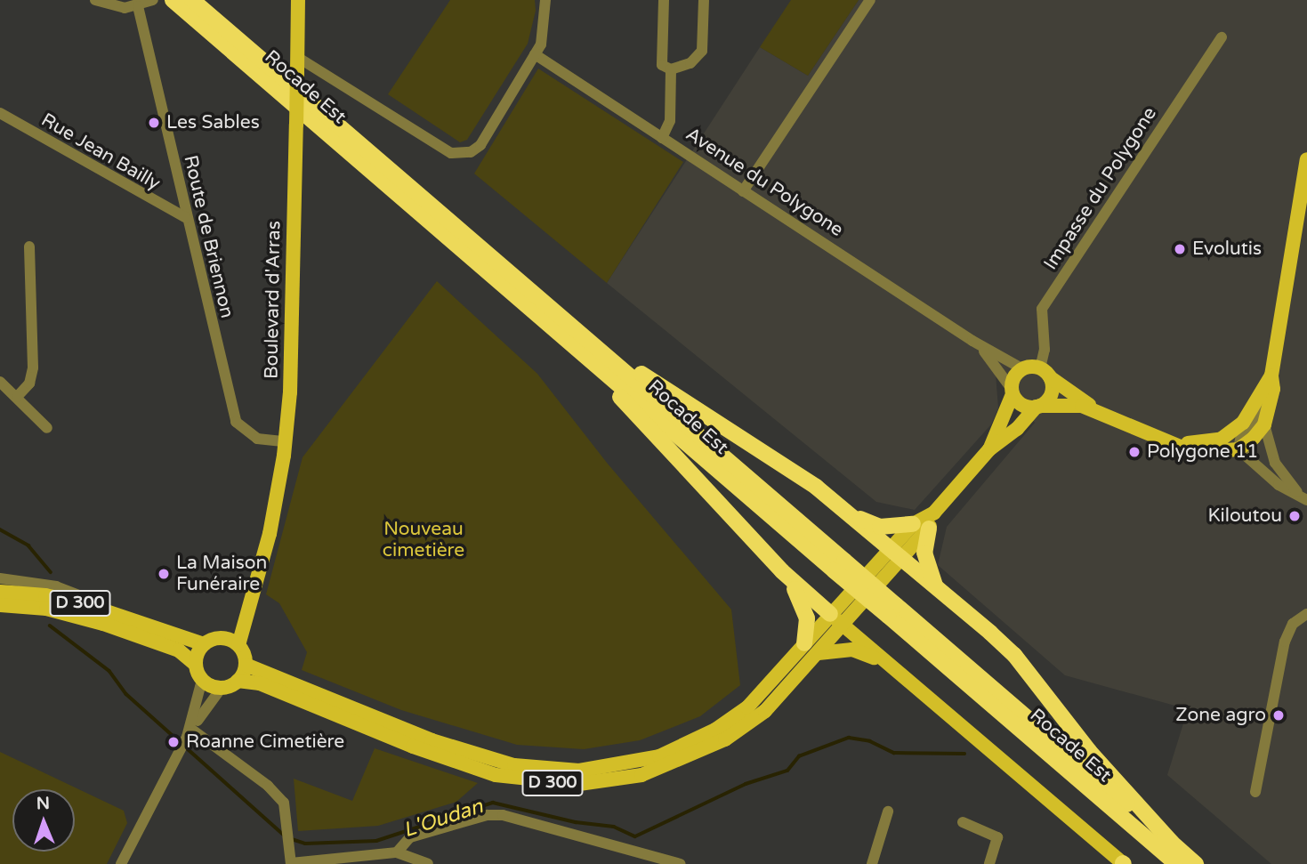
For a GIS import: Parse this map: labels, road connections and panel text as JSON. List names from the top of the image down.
{
  "streets": {
    "highway": ["Rocade Est"],
    "main road": ["Boulevard d'Arras", "D 300"],
    "street": [
      "Rue Jean Bailly",
      "Avenue du Polygone",
      "Impasse du Polygone",
      "Route de Briennon"
    ]
  },
  "crossings": [
    ["Rue Jean Bailly", "Route de Briennon"],
    ["Avenue du Polygone", "Impasse du Polygone"],
    ["Route de Briennon", "Boulevard d'Arras"],
    ["Boulevard d'Arras", "D 300"]
  ],
  "water": ["L'Oudan"],
  "parks": ["Nouveau cimetière"],
  "places": [
    "Les Sables",
    "Evolutis",
    "Polygone 11",
    "Kiloutou",
    "La Maison Funéraire",
    "Zone agro",
    "Roanne Cimetière"
  ],
  "north": "top"
}
